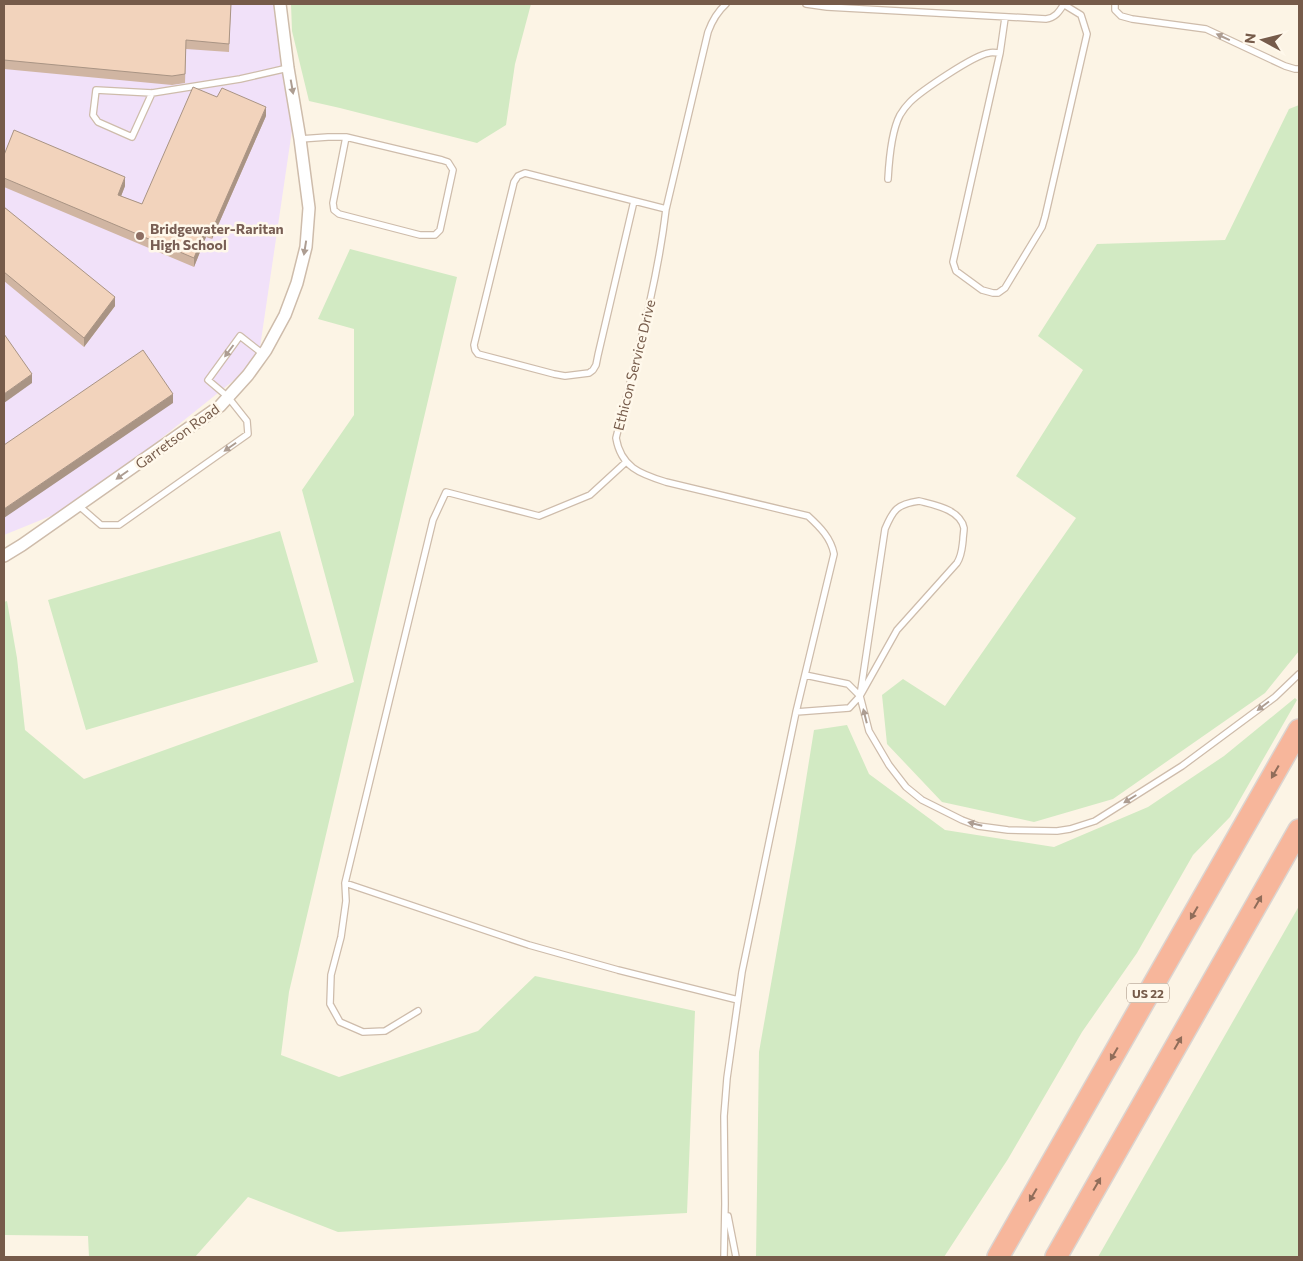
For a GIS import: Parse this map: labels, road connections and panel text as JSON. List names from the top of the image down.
{
  "streets": {
    "highway": ["US 22"],
    "street": ["Garretson Road"],
    "lane": ["Ethicon Service Drive"]
  },
  "one_way": ["Garretson Road"],
  "places": ["Bridgewater-Raritan High School"],
  "north": "left"
}
